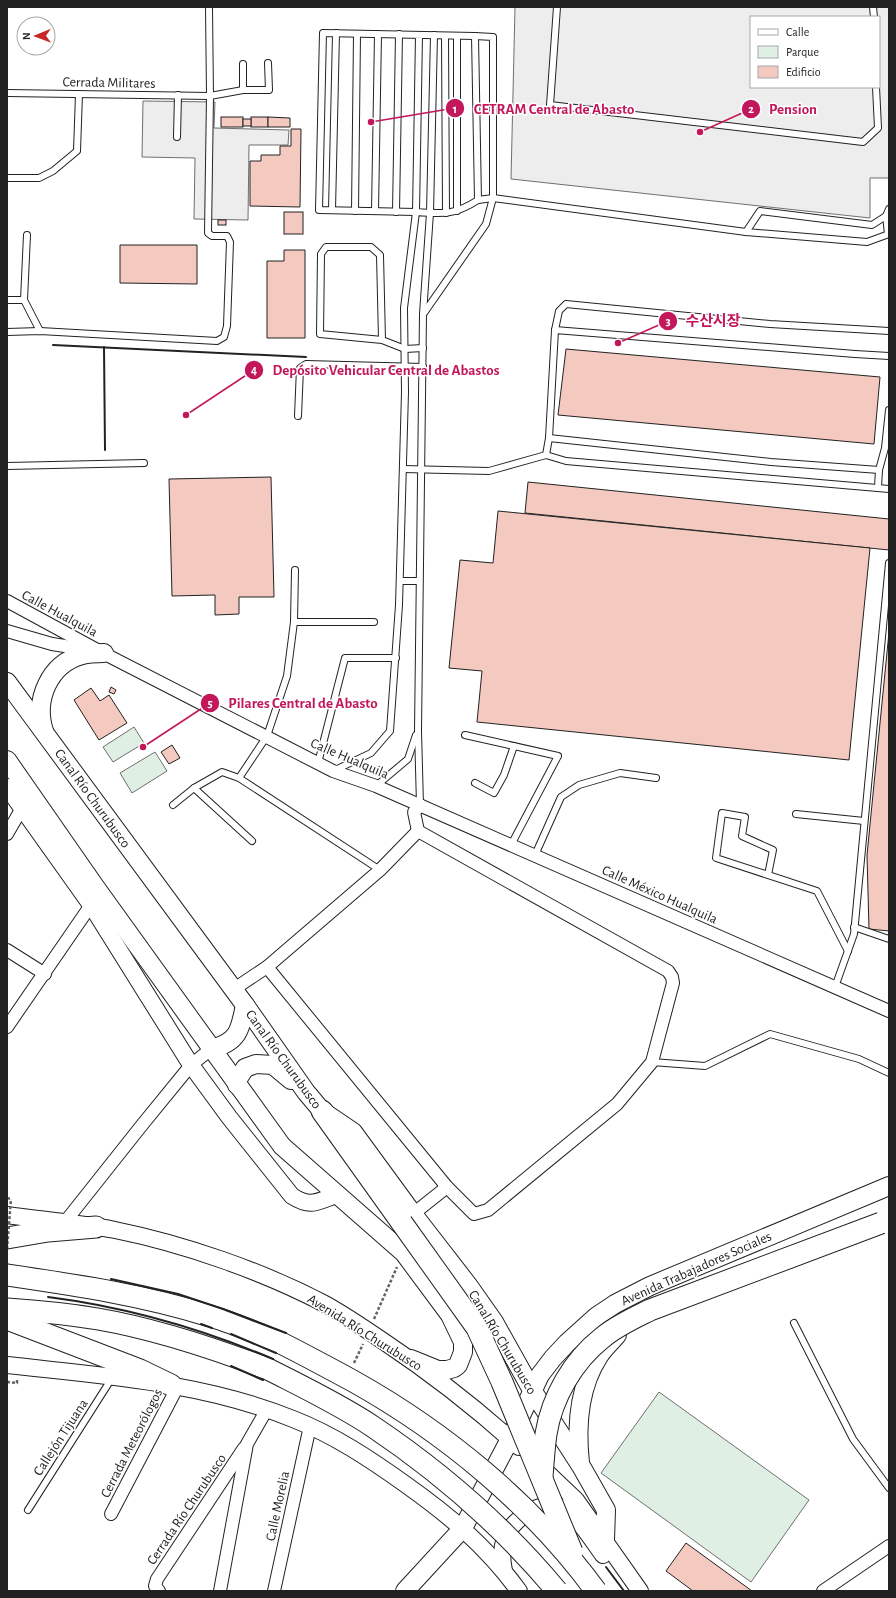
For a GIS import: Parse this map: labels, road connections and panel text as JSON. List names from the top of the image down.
{
  "streets": {
    "main road": ["Canal Río Churubusco", "Avenida Trabajadores Sociales", "Avenida Río Churubusco"],
    "street": [
      "Calle Hualquila",
      "Calle México Hualquila",
      "Cerrada Meteorólogos",
      "Calle Morelia",
      "Cerrada Río Churubusco"
    ],
    "lane": ["Cerrada Militares", "Callejón Tijuana"]
  },
  "crossings": [
    ["Calle Hualquila", "Calle México Hualquila"],
    ["Canal Río Churubusco", "Avenida Trabajadores Sociales"],
    ["Canal Río Churubusco", "Avenida Río Churubusco"],
    ["Avenida Trabajadores Sociales", "Avenida Río Churubusco"]
  ],
  "places": [
    "CETRAM Central de Abasto",
    "Pension",
    "수산시장",
    "Depósito Vehicular Central de Abastos",
    "Pilares Central de Abasto"
  ],
  "legend": ["Calle", "Parque", "Edificio"],
  "north": "left"
}
